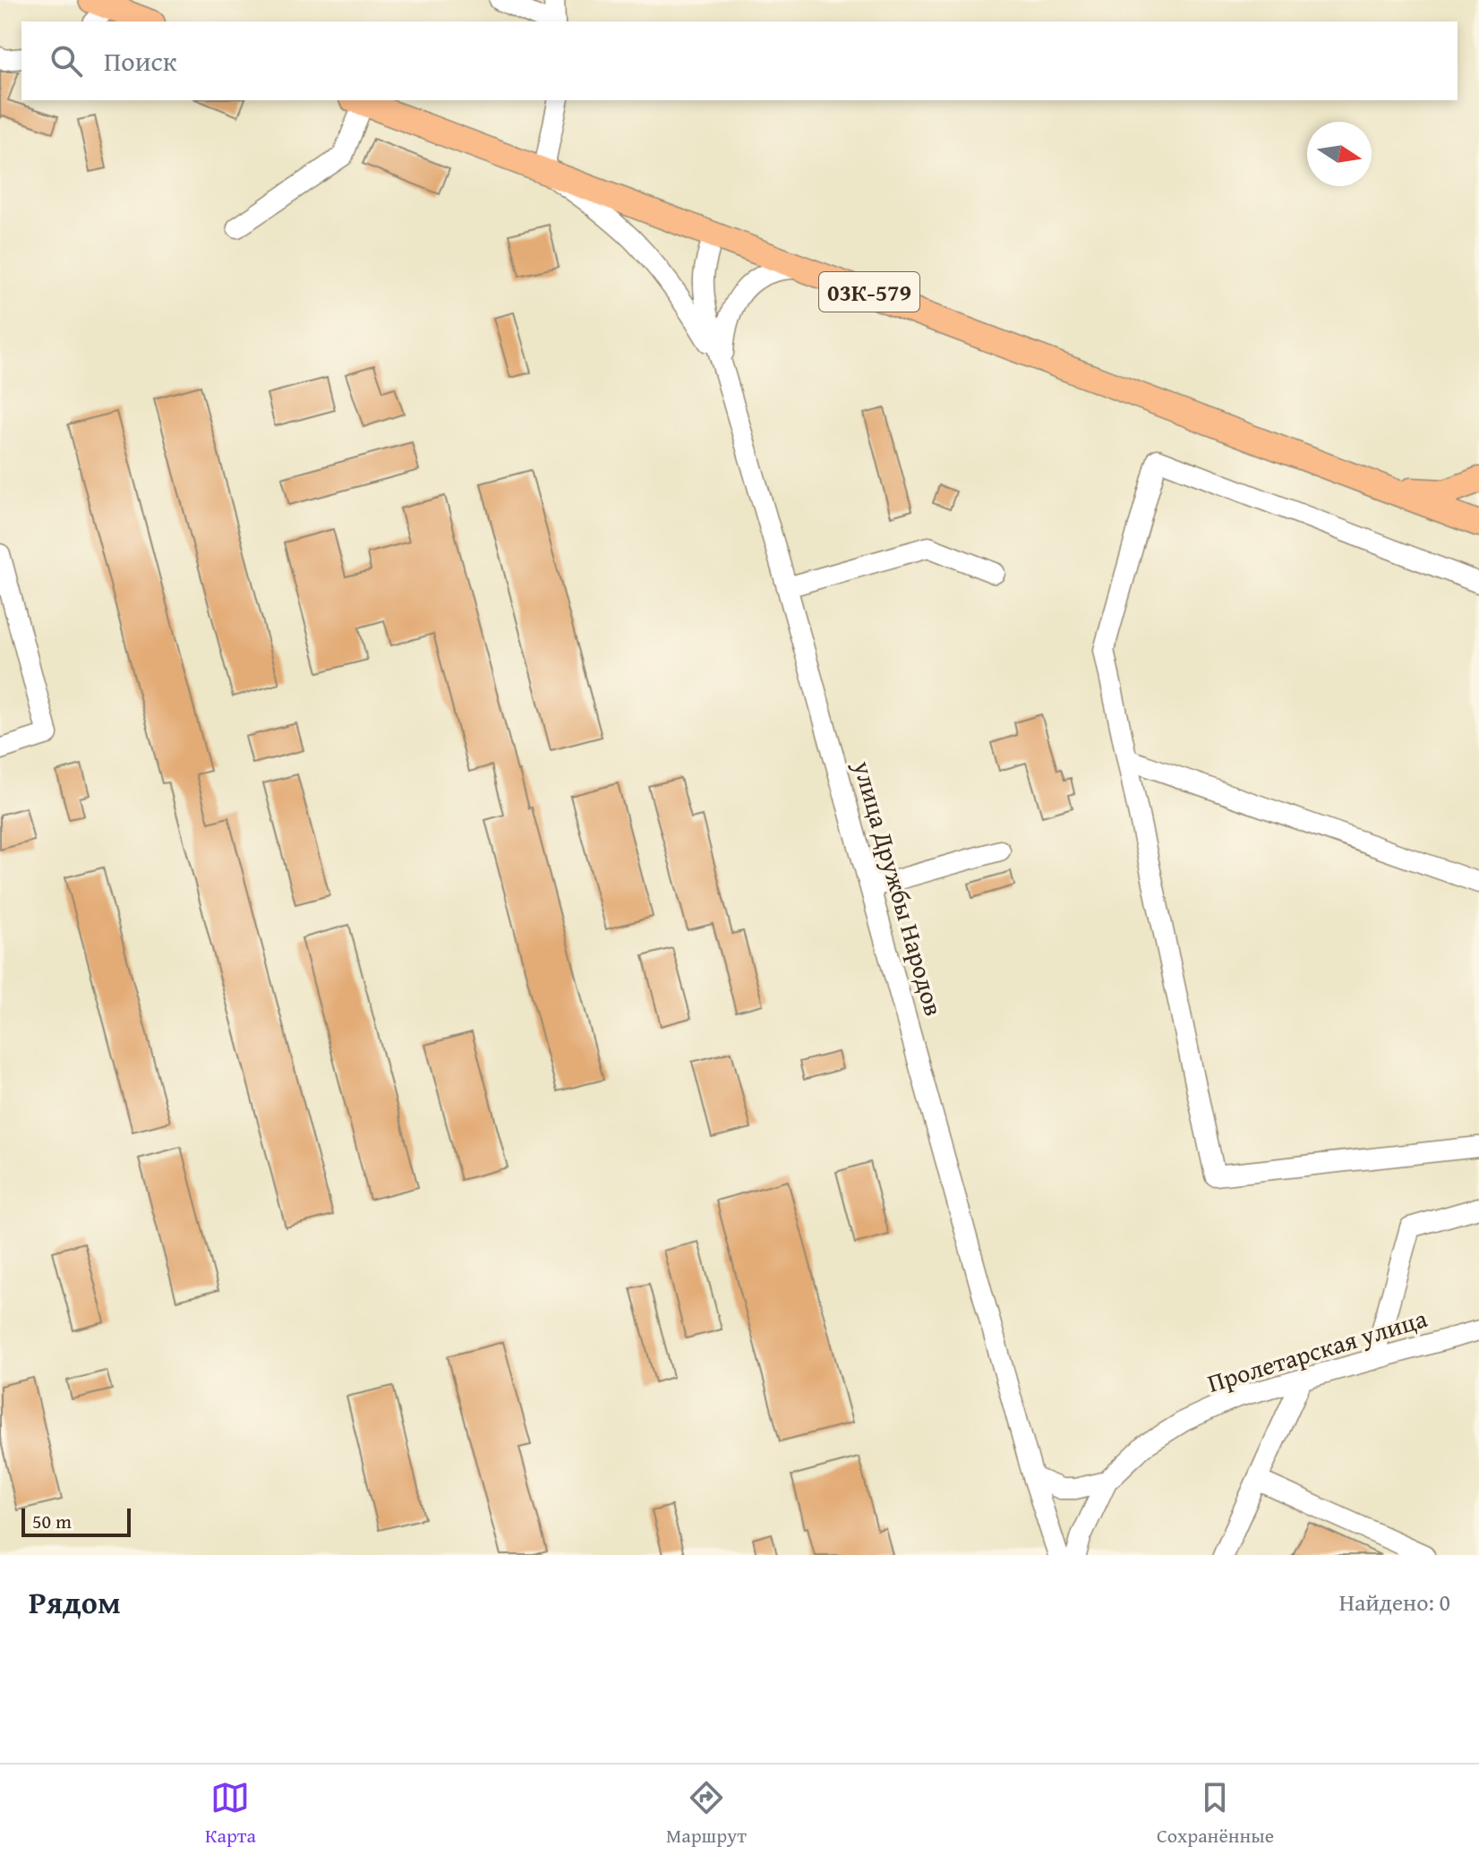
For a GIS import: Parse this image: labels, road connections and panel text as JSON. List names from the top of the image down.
{
  "streets": {
    "main road": ["03К-579"],
    "street": ["улица Дружбы Народов", "Пролетарская улица"]
  },
  "crossings": [
    ["03К-579", "улица Дружбы Народов"]
  ],
  "scale_bar": "50 m",
  "north": "right",
  "page": {
    "search": "Поиск",
    "scale": "50 m",
    "heading": ["Рядом", "Найдено: 0"],
    "nav": ["Карта", "Маршрут", "Сохранённые"]
  }
}
